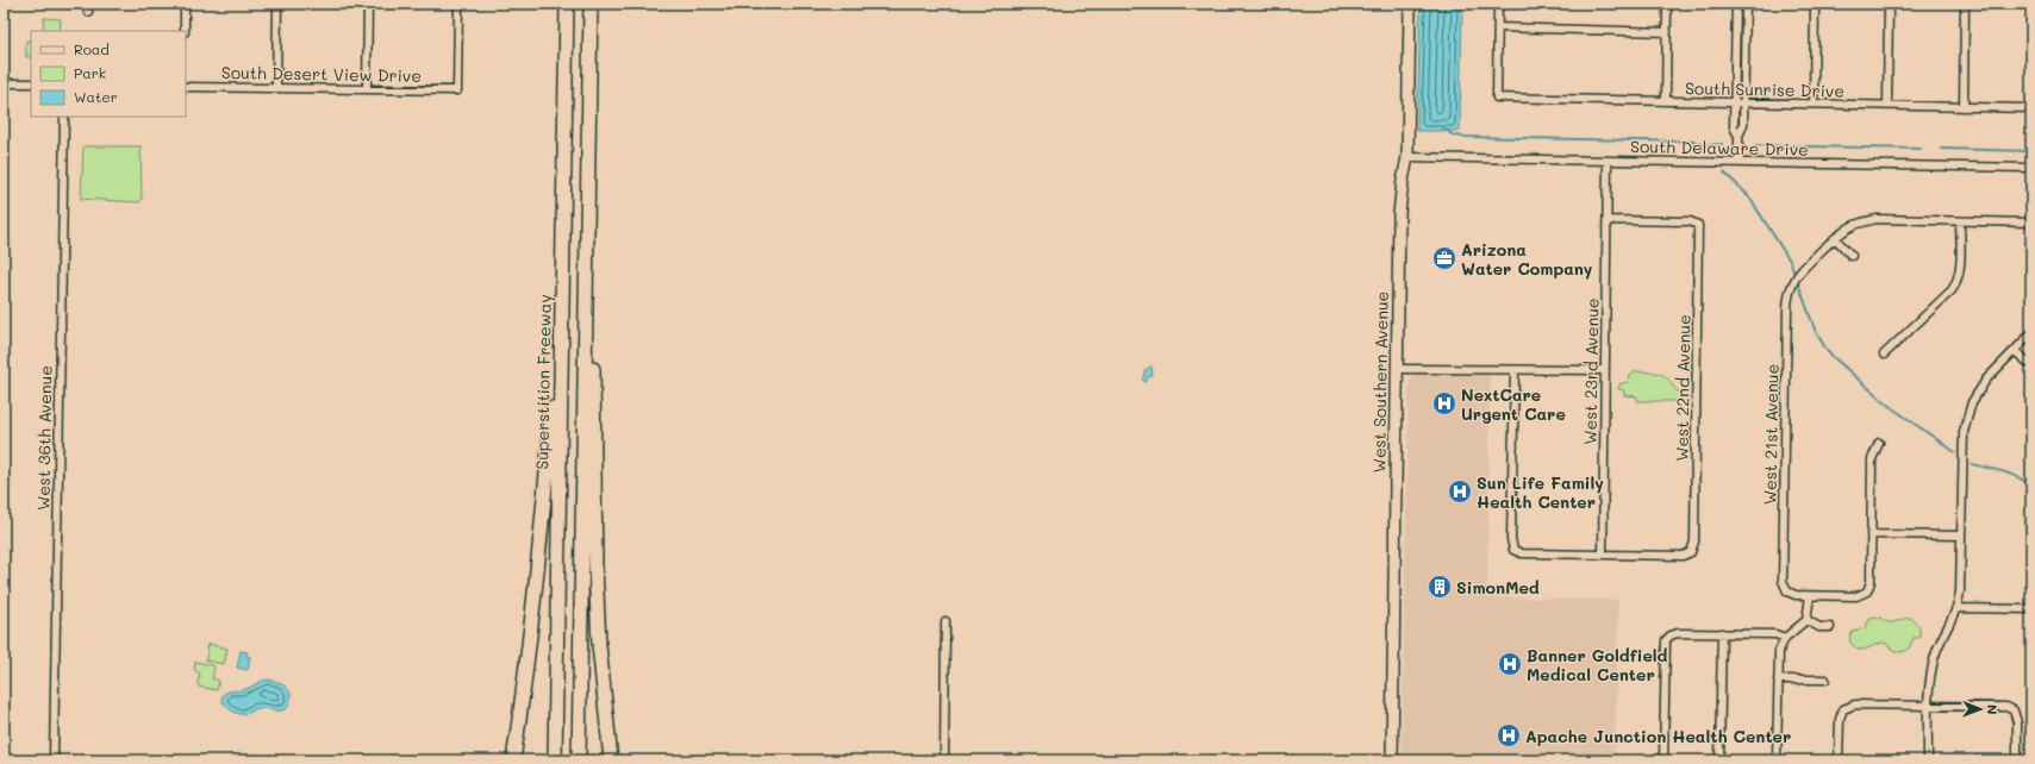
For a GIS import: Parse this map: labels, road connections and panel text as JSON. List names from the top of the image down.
{
  "streets": {
    "highway": ["Superstition Freeway"],
    "main road": ["West Southern Avenue"],
    "street": [
      "South Desert View Drive",
      "South Sunrise Drive",
      "South Delaware Drive",
      "West 23rd Avenue",
      "West 22nd Avenue",
      "West 21st Avenue",
      "West 36th Avenue"
    ]
  },
  "crossings": [
    ["South Delaware Drive", "West 23rd Avenue"],
    ["South Delaware Drive", "West Southern Avenue"],
    ["West 23rd Avenue", "West 22nd Avenue"]
  ],
  "places": {
    "office": ["Arizona Water Company"],
    "hospital": [
      "NextCare Urgent Care",
      "Sun Life Family Health Center",
      "Banner Goldfield Medical Center",
      "Apache Junction Health Center"
    ],
    "building": ["SimonMed"]
  },
  "legend": ["Road", "Park", "Water"],
  "north": "right"
}
